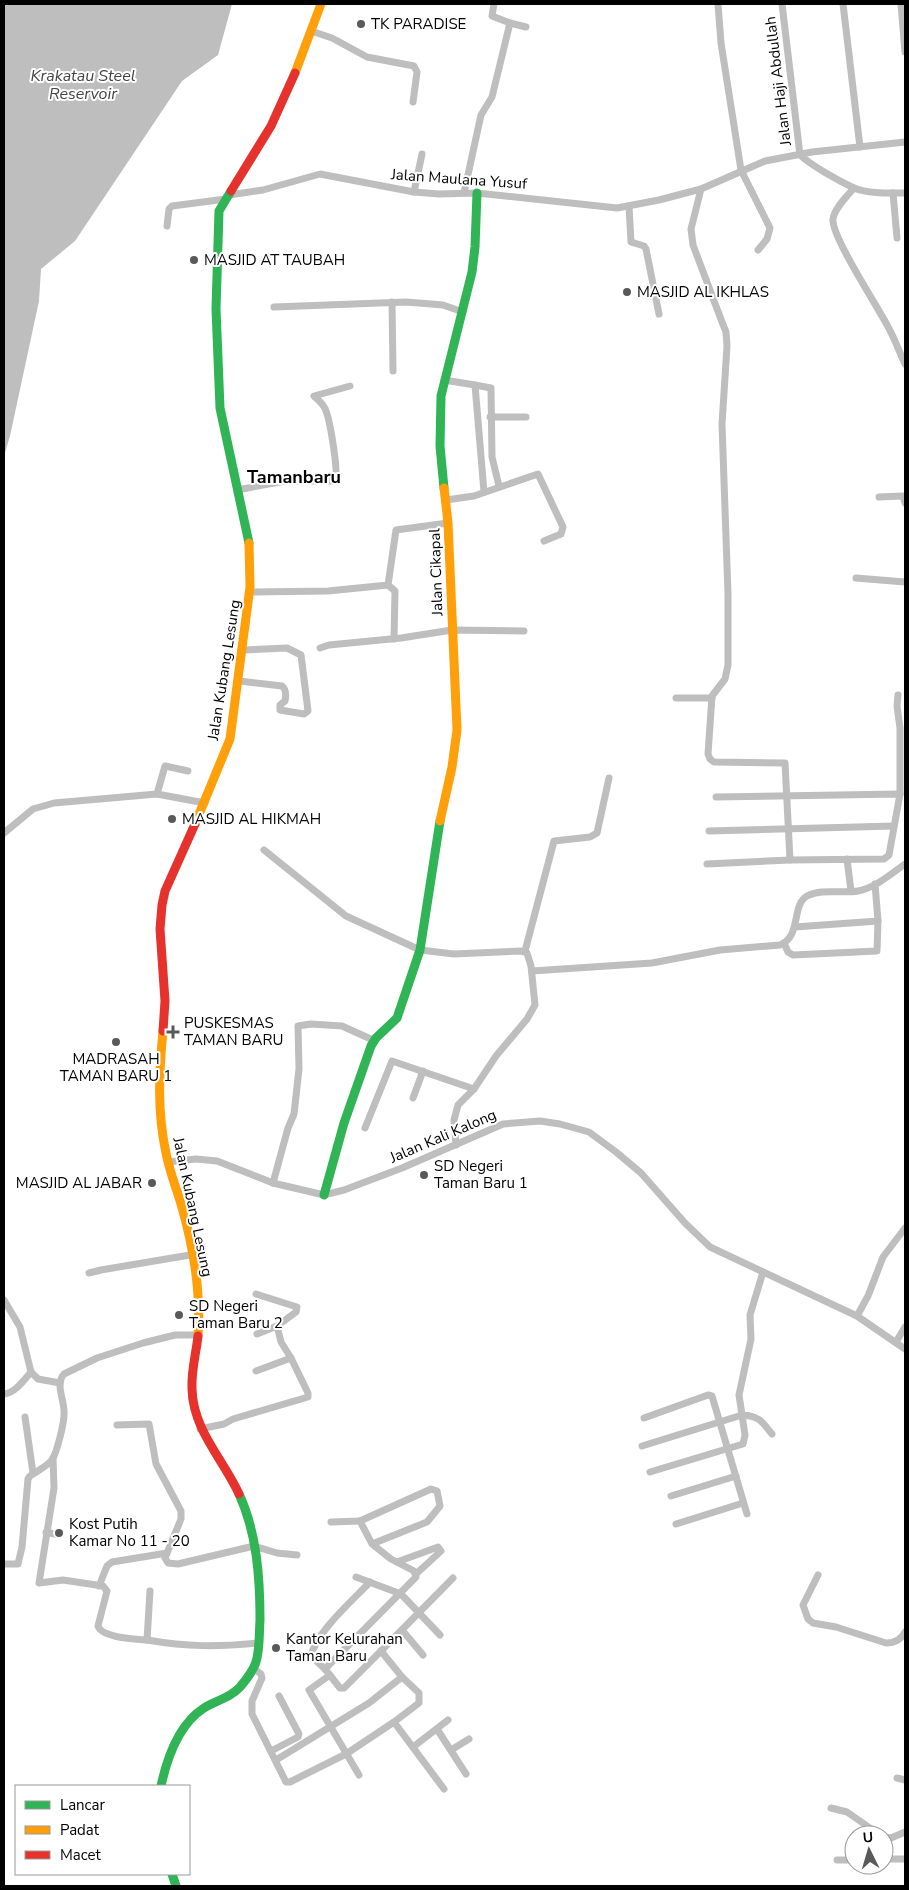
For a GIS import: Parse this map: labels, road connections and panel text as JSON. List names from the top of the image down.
{
  "streets": {
    "street": [
      "Jalan Haji Abdullah",
      "Jalan Maulana Yusuf",
      "Jalan Cikapal",
      "Jalan Kubang Lesung",
      "Jalan Kali Kalong"
    ]
  },
  "crossings": [
    ["Jalan Haji Abdullah", "Jalan Maulana Yusuf"],
    ["Jalan Maulana Yusuf", "Jalan Cikapal"],
    ["Jalan Maulana Yusuf", "Jalan Kubang Lesung"],
    ["Jalan Kubang Lesung", "Jalan Kali Kalong"]
  ],
  "districts": ["Tamanbaru"],
  "water": ["Krakatau Steel Reservoir"],
  "places": {
    "other": [
      "TK PARADISE",
      "MASJID AT TAUBAH",
      "MASJID AL IKHLAS",
      "MASJID AL HIKMAH",
      "MADRASAH TAMAN BARU 1",
      "SD Negeri Taman Baru 1",
      "MASJID AL JABAR",
      "SD Negeri Taman Baru 2",
      "Kost Putih Kamar No 11 - 20",
      "Kantor Kelurahan Taman Baru"
    ],
    "health": ["PUSKESMAS TAMAN BARU"]
  },
  "legend": ["Lancar", "Padat", "Macet"],
  "north": "top"
}
